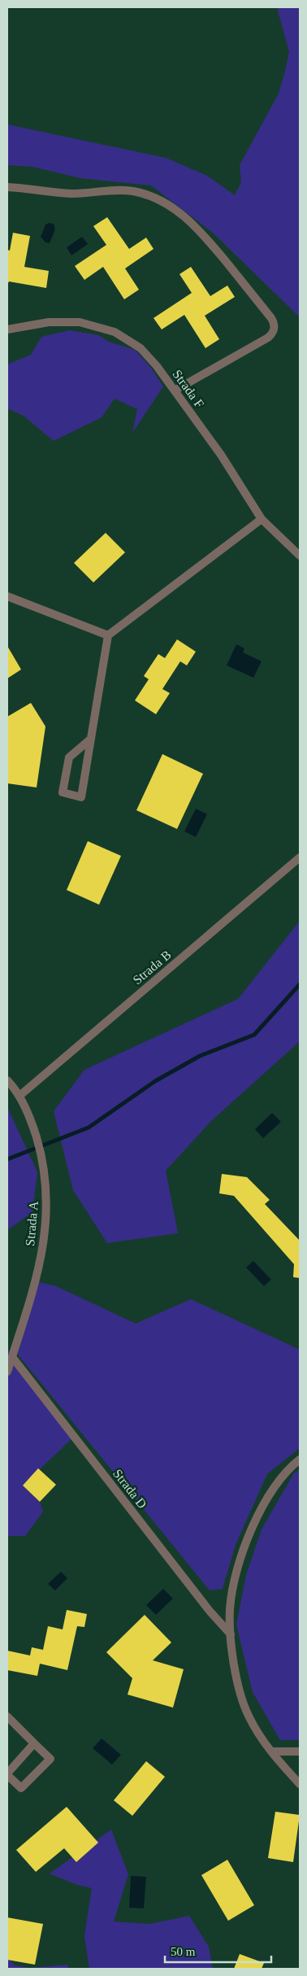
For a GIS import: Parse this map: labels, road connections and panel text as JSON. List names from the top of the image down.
{
  "streets": {
    "street": [
      "Strada F",
      "Strada B",
      "Strada A",
      "Strada D"
    ]
  },
  "crossings": [
    ["Strada B", "Strada A"],
    ["Strada A", "Strada D"]
  ],
  "scale_bar": "50 m"
}
